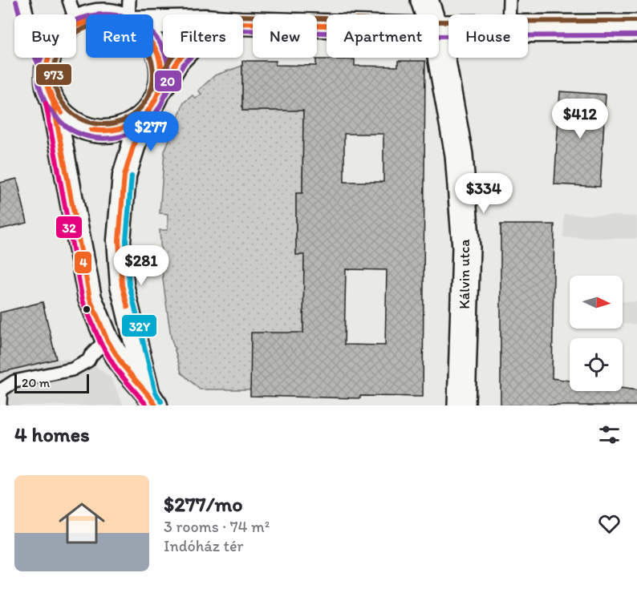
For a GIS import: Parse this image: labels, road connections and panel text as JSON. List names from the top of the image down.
{
  "streets": {
    "street": ["Kálvin utca"]
  },
  "lines": [
    "transit line 20",
    "transit line 973",
    "transit line 4",
    "transit line 32",
    "transit line 32Y"
  ],
  "scale_bar": "20 m",
  "north": "right",
  "page": {
    "chip": [
      "Buy",
      "Rent",
      "Filters",
      "New",
      "Apartment",
      "House"
    ],
    "price": [
      "$412",
      "$277",
      "$334",
      "$281"
    ],
    "scale": "20 m",
    "heading": "4 homes",
    "list": [
      {
        "name": "$277/mo",
        "note": "3 rooms · 74 m² · Indóház tér"
      }
    ]
  }
}
